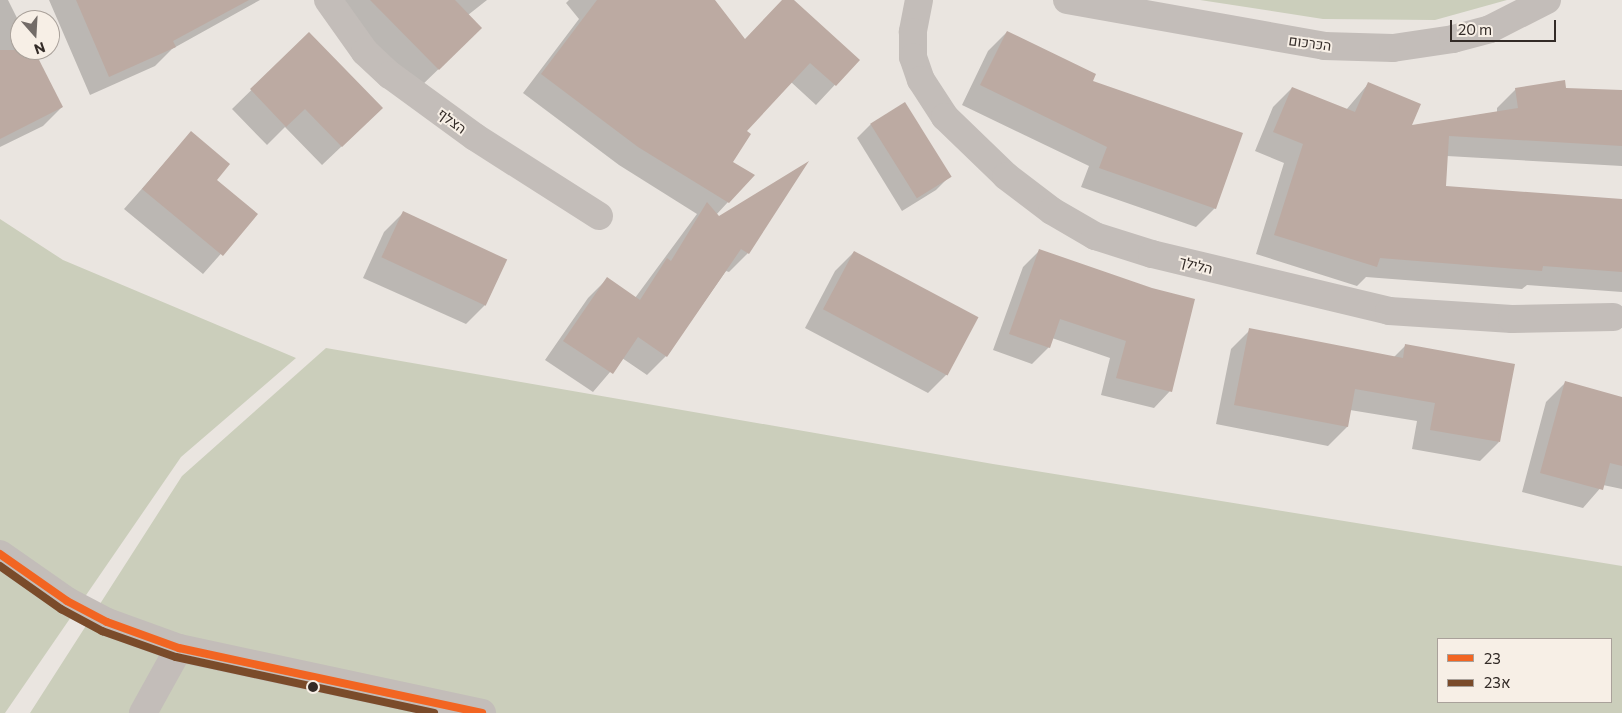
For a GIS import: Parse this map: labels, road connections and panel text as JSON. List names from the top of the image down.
{
  "streets": {
    "street": ["הכרכום", "הצלף", "הלילך"]
  },
  "lines": ["transit line 23", "transit line 23א"],
  "legend": ["23", "23א"],
  "scale_bar": "20 m",
  "north": "bottom"
}
